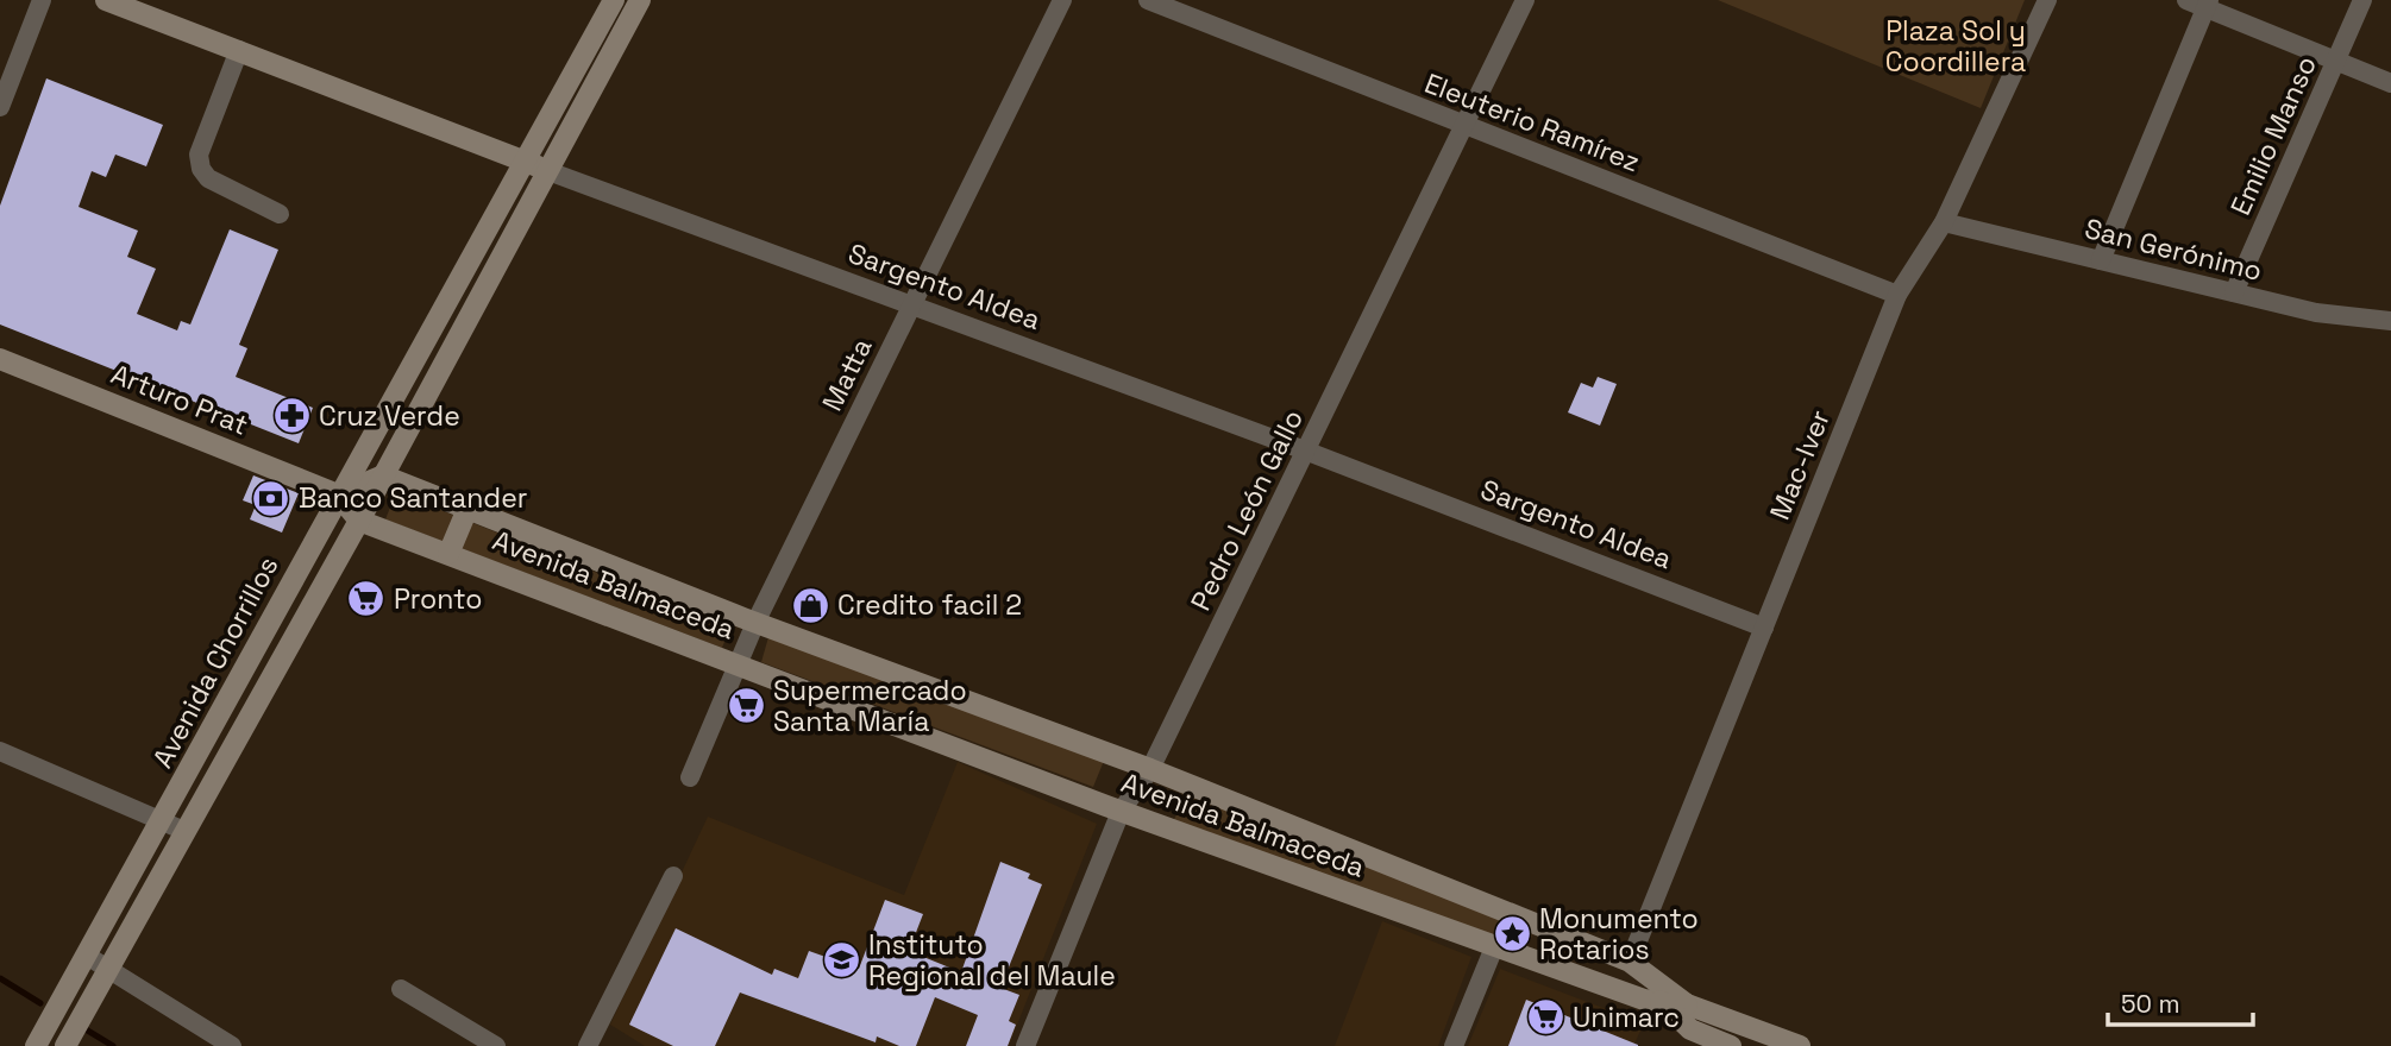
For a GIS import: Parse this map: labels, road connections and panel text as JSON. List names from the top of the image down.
{
  "streets": {
    "main road": [
      "Sargento Aldea",
      "Arturo Prat",
      "Avenida Balmaceda",
      "Avenida Chorrillos"
    ],
    "street": [
      "Eleuterio Ramírez",
      "Emilio Manso",
      "San Gerónimo",
      "Matta",
      "Mac-Iver",
      "Pedro León Gallo"
    ]
  },
  "crossings": [
    ["Eleuterio Ramírez", "Mac-Iver"],
    ["Eleuterio Ramírez", "Pedro León Gallo"],
    ["Emilio Manso", "San Gerónimo"],
    ["San Gerónimo", "Mac-Iver"],
    ["Sargento Aldea", "Matta"],
    ["Sargento Aldea", "Mac-Iver"],
    ["Sargento Aldea", "Pedro León Gallo"],
    ["Sargento Aldea", "Avenida Chorrillos"],
    ["Matta", "Avenida Balmaceda"],
    ["Arturo Prat", "Avenida Chorrillos"],
    ["Mac-Iver", "Avenida Balmaceda"],
    ["Pedro León Gallo", "Avenida Balmaceda"],
    ["Avenida Balmaceda", "Avenida Chorrillos"]
  ],
  "parks": ["Plaza Sol y Coordillera"],
  "places": {
    "pharmacy": ["Cruz Verde"],
    "bank": ["Banco Santander"],
    "supermarket": ["Pronto", "Supermercado Santa María", "Unimarc"],
    "shop": ["Credito facil 2"],
    "place": ["Monumento Rotarios"],
    "school or university": ["Instituto Regional del Maule"]
  },
  "scale_bar": "50 m"
}
